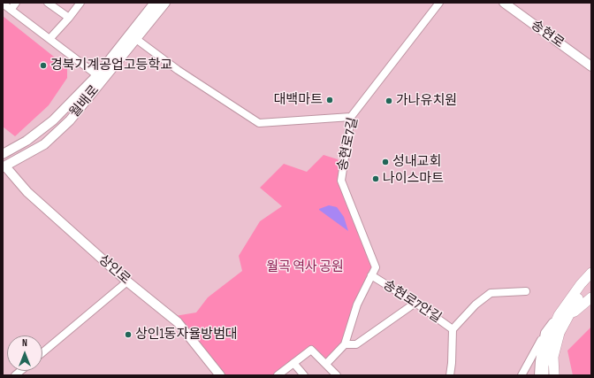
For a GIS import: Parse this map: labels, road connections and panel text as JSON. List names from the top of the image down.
{
  "streets": {
    "main road": ["송현로", "월배로", "상인로"],
    "street": ["송현로7길", "송현로7안길"]
  },
  "crossings": [
    ["월배로", "상인로"],
    ["송현로7길", "송현로7안길"]
  ],
  "parks": ["월곡 역사 공원"],
  "places": [
    "경북기계공업고등학교",
    "대백마트",
    "가나유치원",
    "성내교회",
    "나이스마트",
    "상인1동자율방범대"
  ],
  "north": "top"
}
